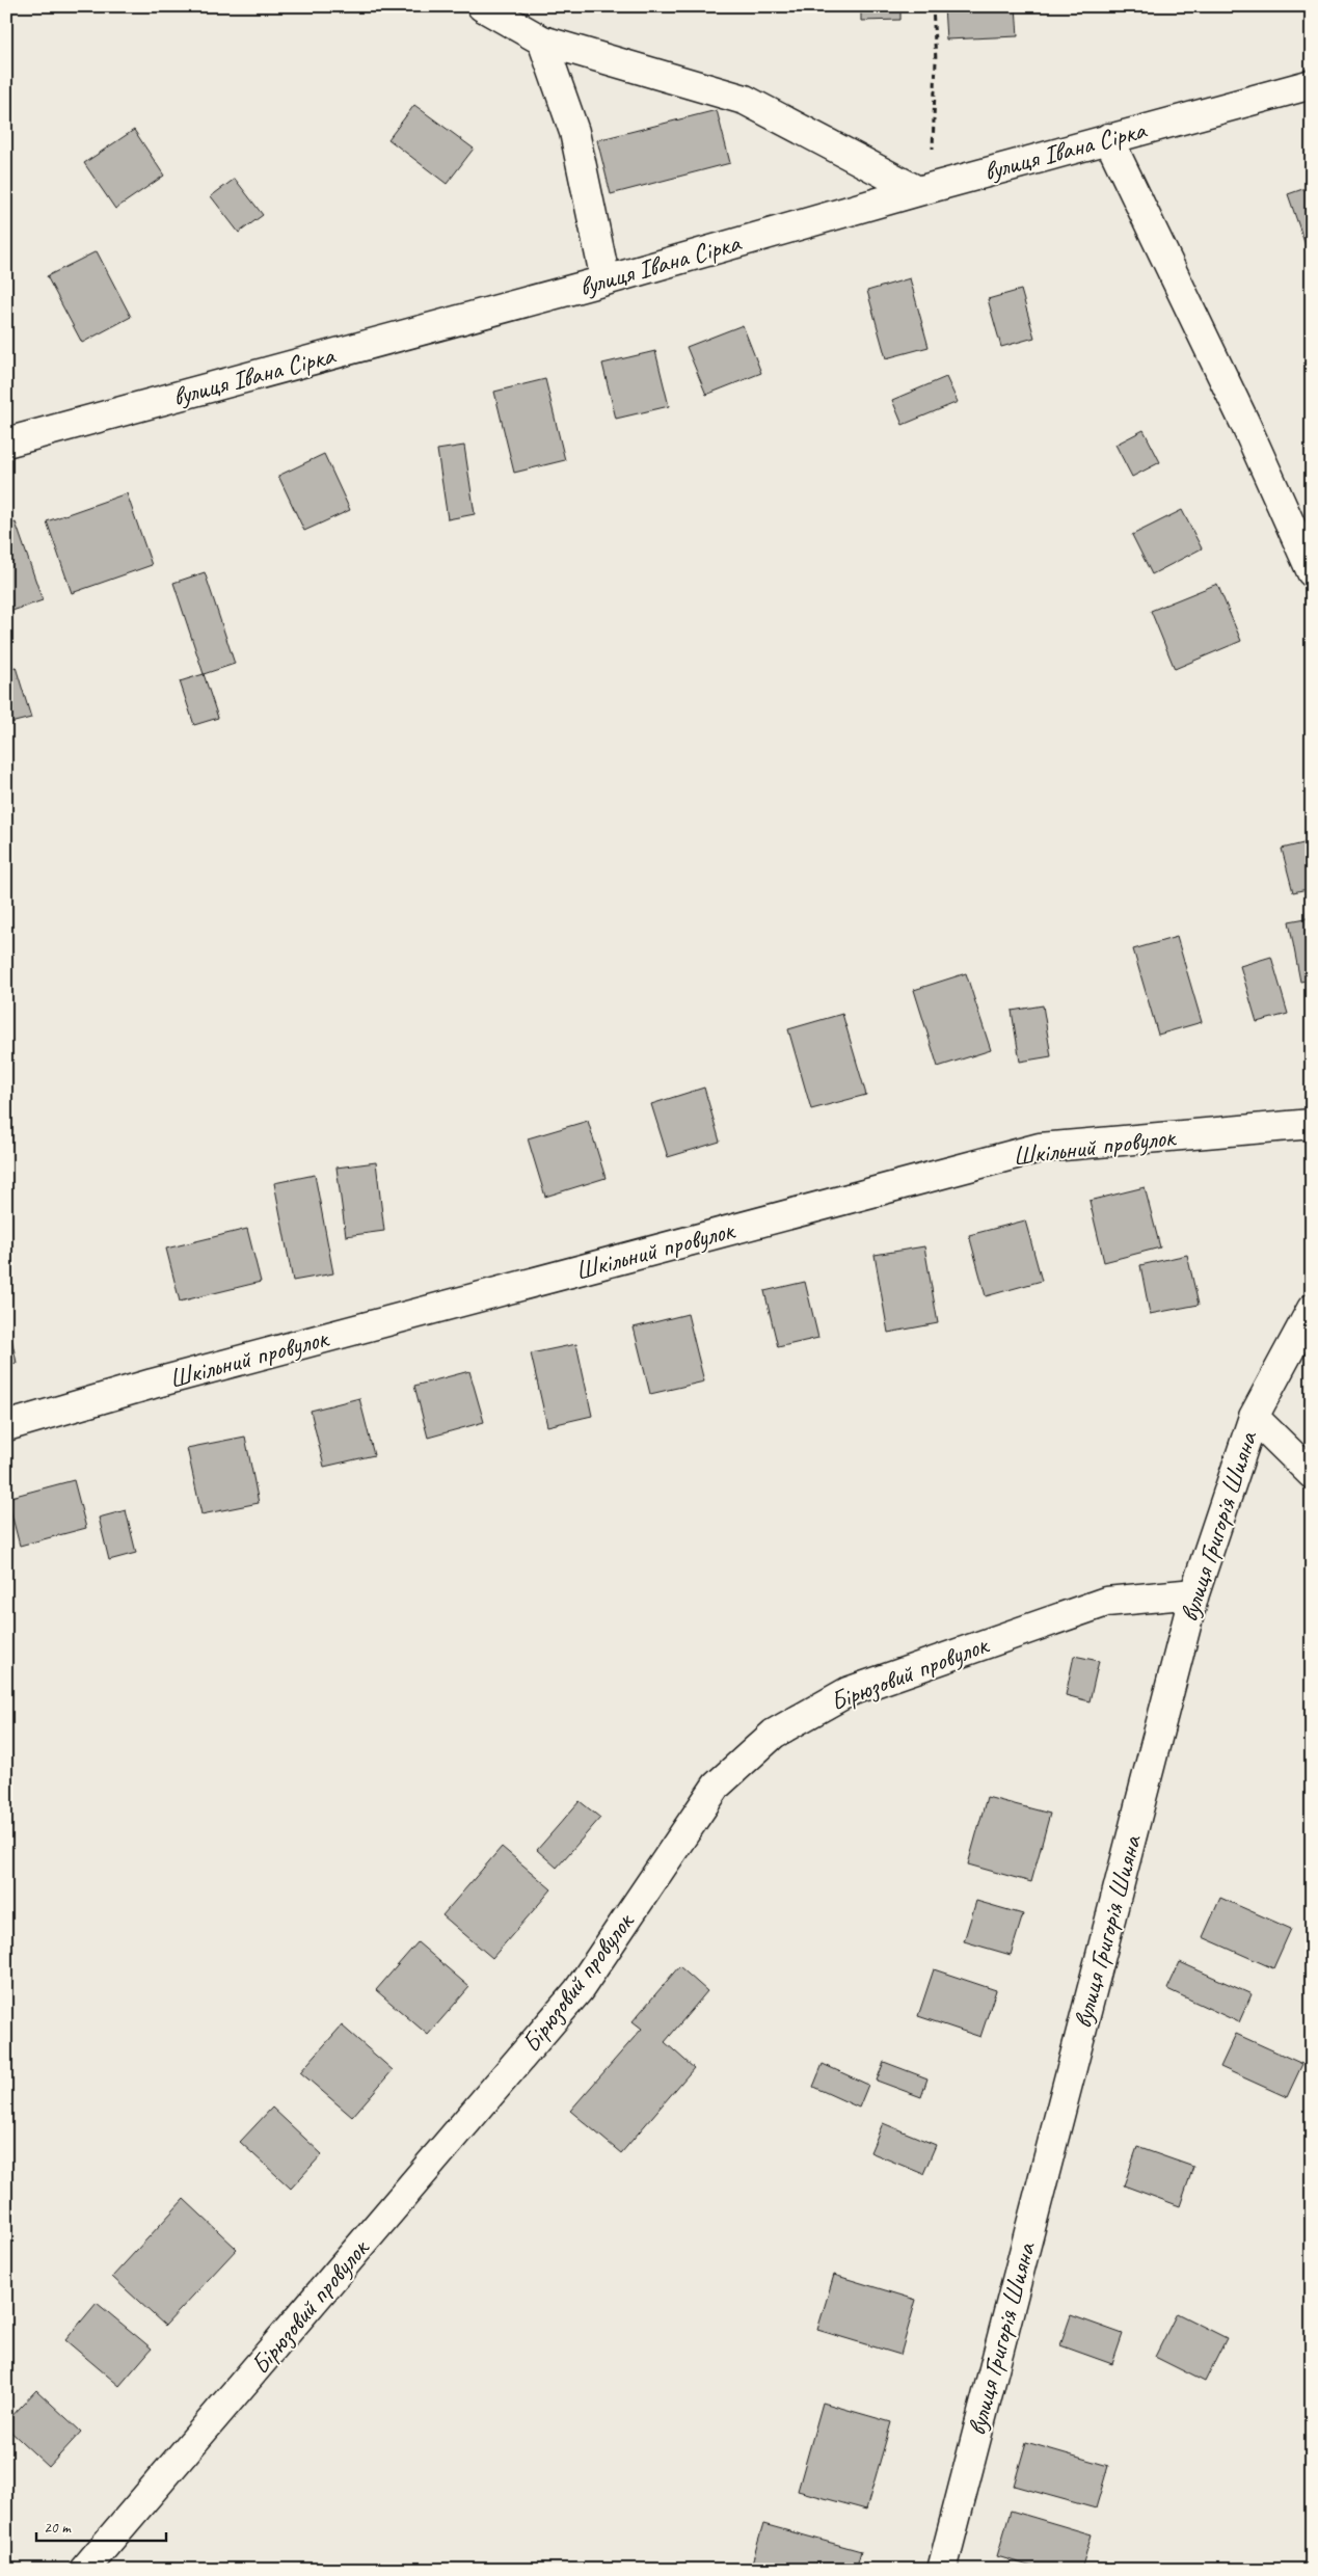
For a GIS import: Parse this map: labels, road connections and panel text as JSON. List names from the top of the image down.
{
  "streets": {
    "street": [
      "вулиця Івана Сірка",
      "Шкільний провулок",
      "вулиця Григорія Шияна",
      "Бірюзовий провулок"
    ]
  },
  "crossings": [
    ["вулиця Григорія Шияна", "Бірюзовий провулок"]
  ],
  "scale_bar": "20 m"
}
